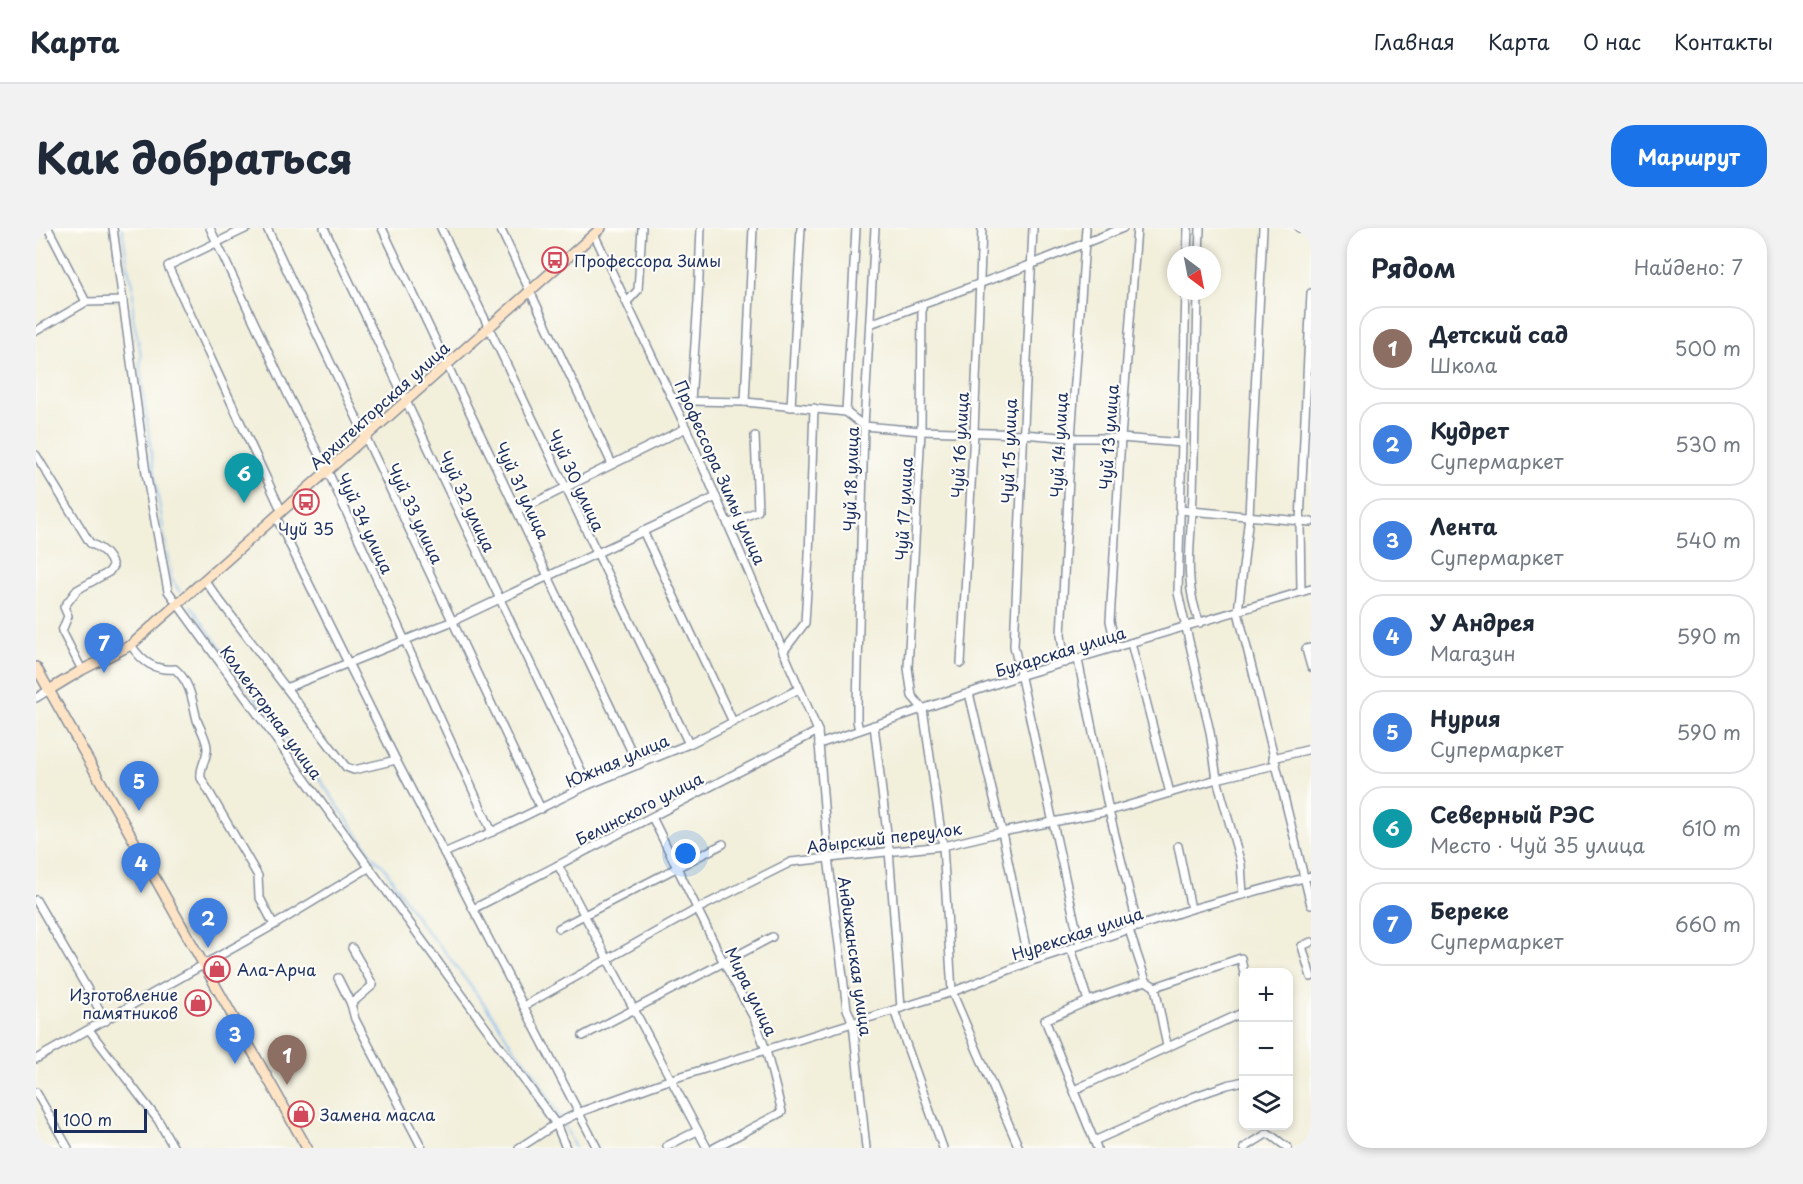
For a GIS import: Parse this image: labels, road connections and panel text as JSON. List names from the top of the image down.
{
  "streets": {
    "street": [
      "Архитекторская улица",
      "Чуй 13 улица",
      "Чуй 16 улица",
      "Чуй 14 улица",
      "Чуй 15 улица",
      "Профессора Зимы улица",
      "Чуй 18 улица",
      "Чуй 30 улица",
      "Чуй 31 улица",
      "Чуй 32 улица",
      "Чуй 17 улица",
      "Чуй 33 улица",
      "Чуй 34 улица",
      "Бухарская улица",
      "Коллекторная улица",
      "Южная улица",
      "Белинского улица",
      "Адырский переулок",
      "Нурекская улица",
      "Андижанская улица",
      "Мира улица"
    ]
  },
  "crossings": [
    ["Архитекторская улица", "Профессора Зимы улица"],
    ["Архитекторская улица", "Чуй 30 улица"],
    ["Архитекторская улица", "Чуй 31 улица"],
    ["Архитекторская улица", "Чуй 32 улица"],
    ["Архитекторская улица", "Чуй 33 улица"],
    ["Архитекторская улица", "Чуй 34 улица"],
    ["Архитекторская улица", "Коллекторная улица"],
    ["Чуй 13 улица", "Бухарская улица"],
    ["Чуй 14 улица", "Бухарская улица"],
    ["Чуй 15 улица", "Бухарская улица"],
    ["Чуй 15 улица", "Адырский переулок"],
    ["Чуй 15 улица", "Нурекская улица"],
    ["Профессора Зимы улица", "Южная улица"],
    ["Профессора Зимы улица", "Белинского улица"],
    ["Профессора Зимы улица", "Андижанская улица"],
    ["Чуй 18 улица", "Бухарская улица"],
    ["Чуй 30 улица", "Южная улица"],
    ["Чуй 31 улица", "Южная улица"],
    ["Чуй 32 улица", "Южная улица"],
    ["Чуй 17 улица", "Бухарская улица"],
    ["Чуй 17 улица", "Адырский переулок"],
    ["Чуй 17 улица", "Нурекская улица"],
    ["Чуй 33 улица", "Южная улица"],
    ["Чуй 34 улица", "Южная улица"],
    ["Бухарская улица", "Андижанская улица"],
    ["Коллекторная улица", "Нурекская улица"],
    ["Белинского улица", "Андижанская улица"],
    ["Белинского улица", "Мира улица"],
    ["Адырский переулок", "Андижанская улица"],
    ["Адырский переулок", "Мира улица"],
    ["Нурекская улица", "Андижанская улица"],
    ["Нурекская улица", "Мира улица"]
  ],
  "places": {
    "bus stop": ["Профессора Зимы", "Чуй 35"],
    "shop": ["Ала-Арча", "Изготовление памятников", "Замена масла"]
  },
  "scale_bar": "100 m",
  "north": "bottom right",
  "page": {
    "header": "Карта",
    "nav": [
      "Главная",
      "Карта",
      "О нас",
      "Контакты"
    ],
    "title": "Как добраться",
    "buttons": "Маршрут",
    "heading": ["Рядом", "Найдено: 7"],
    "list": [
      {
        "mark": "1",
        "name": "Детский сад",
        "note": "Школа",
        "value": "500 m"
      },
      {
        "mark": "2",
        "name": "Кудрет",
        "note": "Супермаркет",
        "value": "530 m"
      },
      {
        "mark": "3",
        "name": "Лента",
        "note": "Супермаркет",
        "value": "540 m"
      },
      {
        "mark": "4",
        "name": "У Андрея",
        "note": "Магазин",
        "value": "590 m"
      },
      {
        "mark": "5",
        "name": "Нурия",
        "note": "Супермаркет",
        "value": "590 m"
      },
      {
        "mark": "6",
        "name": "Северный РЭС",
        "note": "Место · Чуй 35 улица",
        "value": "610 m"
      },
      {
        "mark": "7",
        "name": "Береке",
        "note": "Супермаркет",
        "value": "660 m"
      }
    ],
    "pins": [
      "6",
      "7",
      "5",
      "4",
      "2",
      "3",
      "1"
    ],
    "map_buttons": ["+", "−"],
    "scale": "100 m"
  }
}
